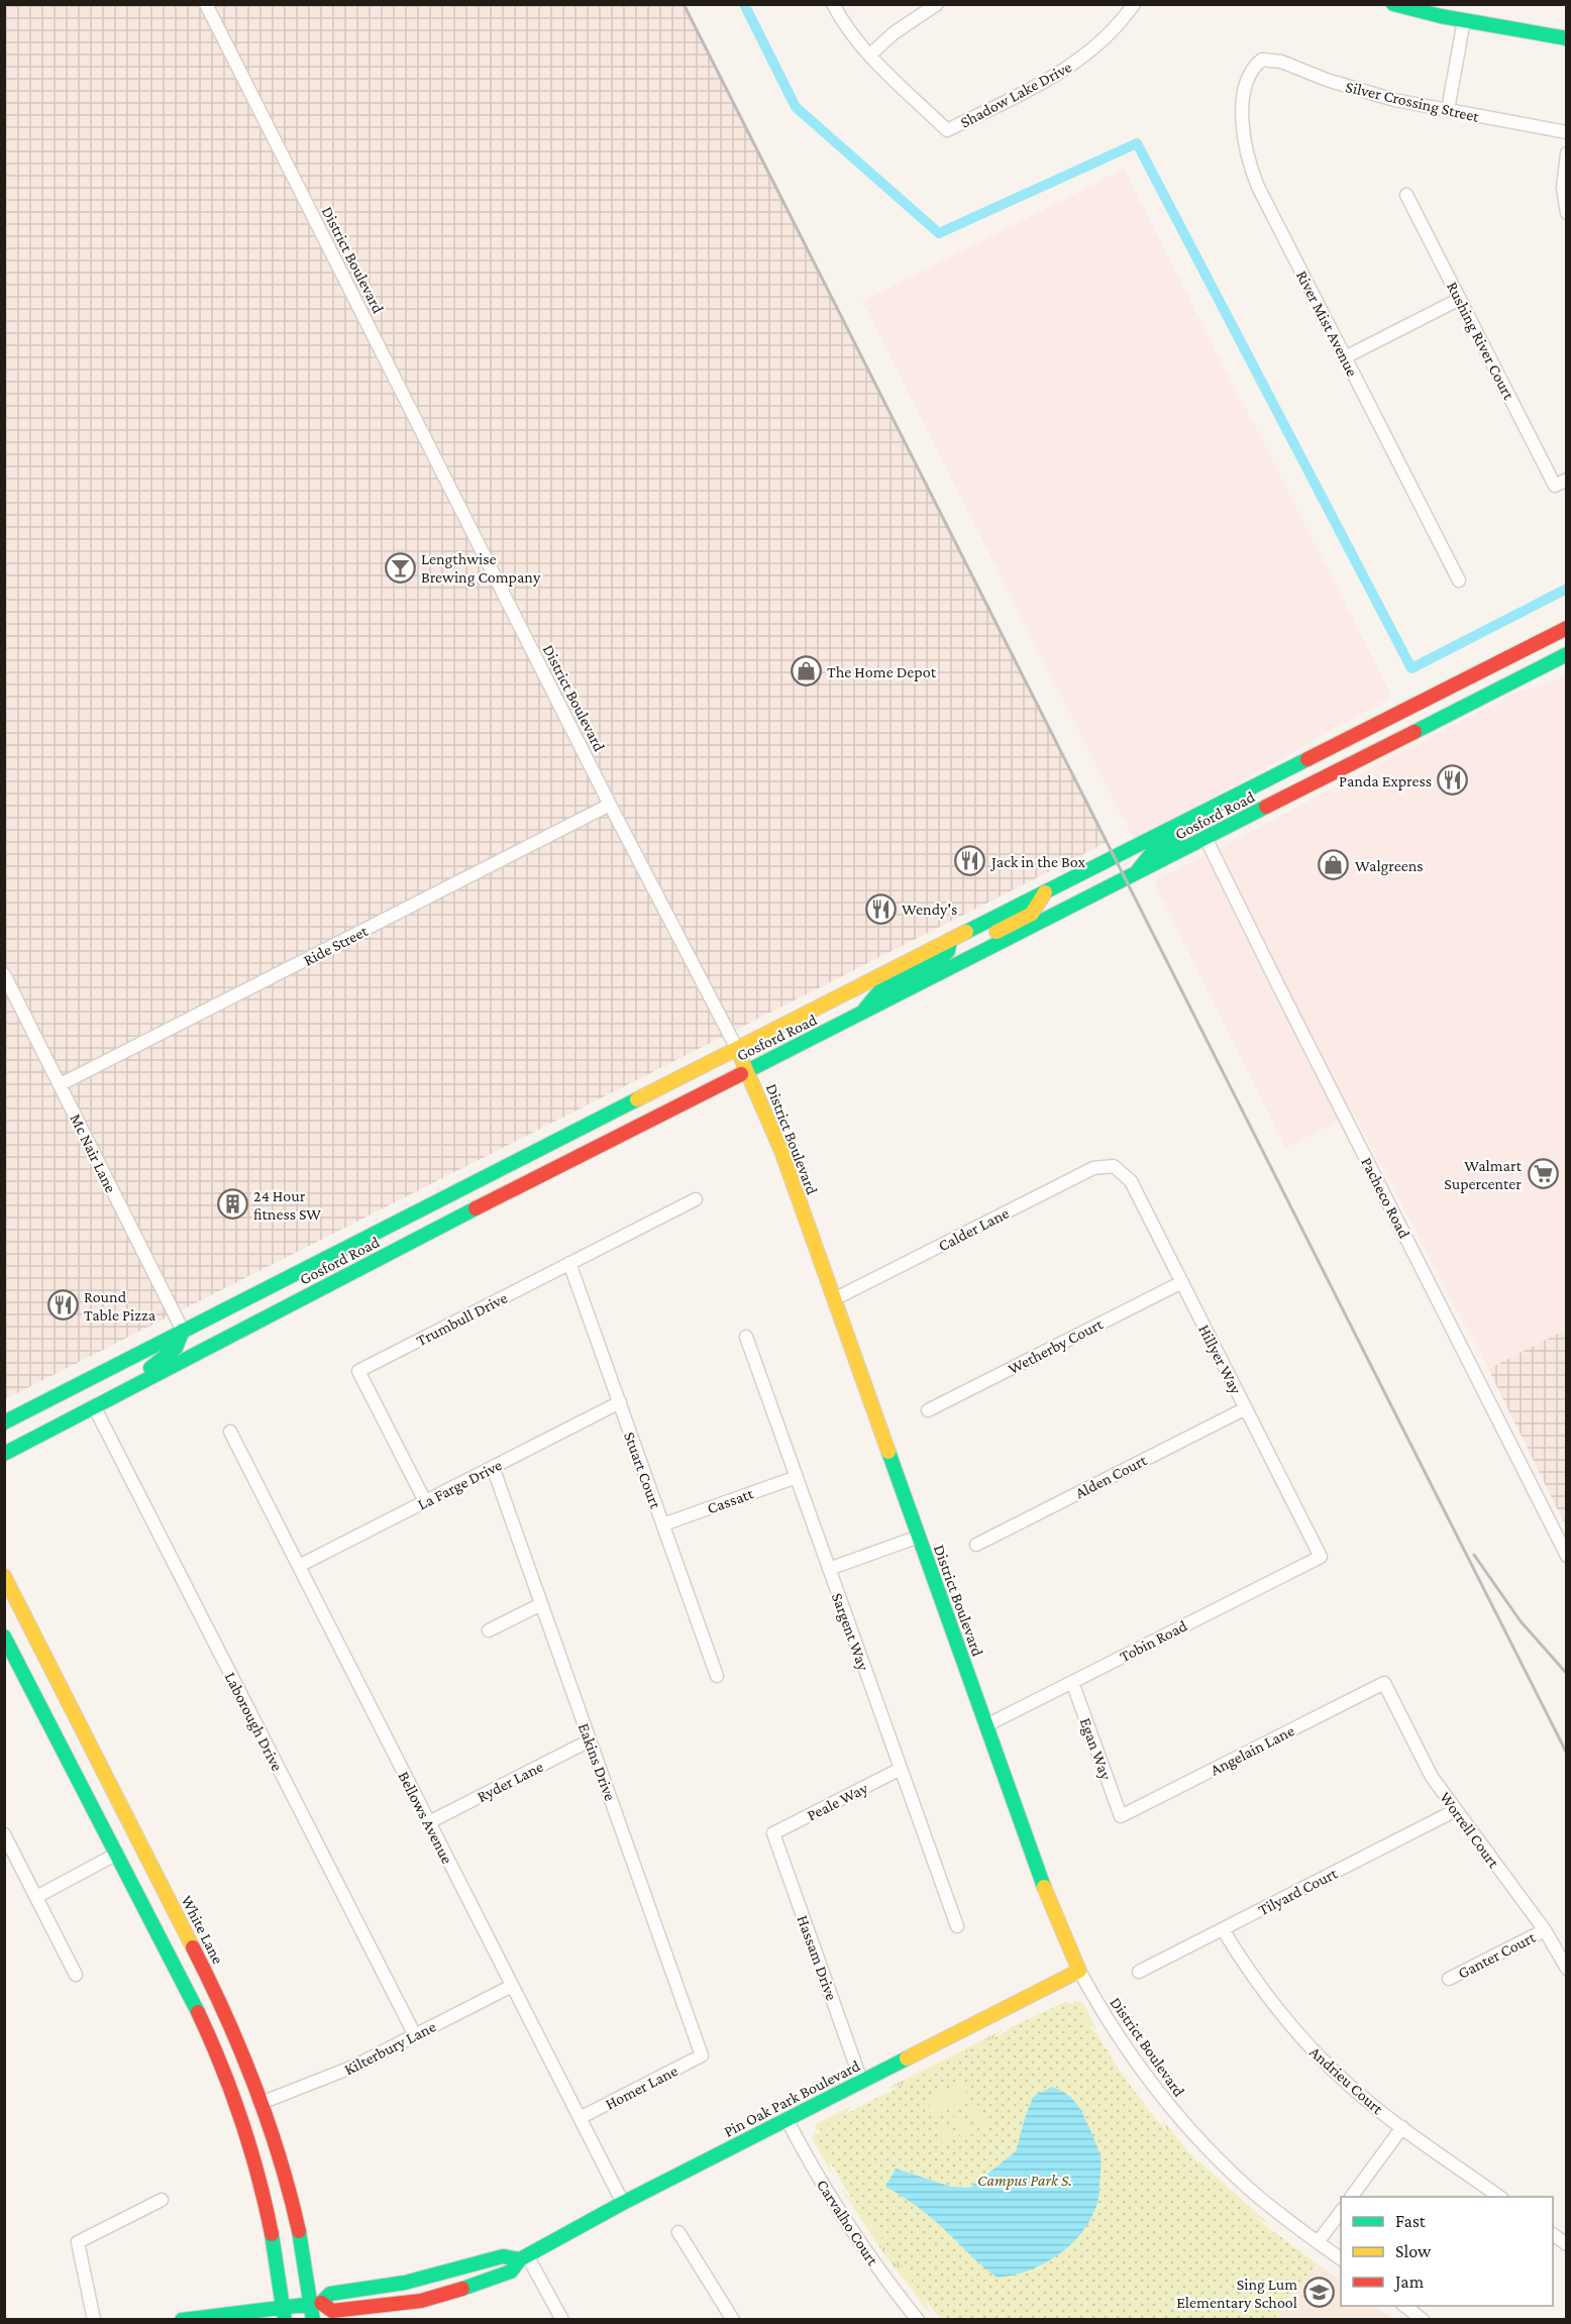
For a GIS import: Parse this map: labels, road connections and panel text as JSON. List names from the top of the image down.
{
  "streets": {
    "main road": [
      "District Boulevard",
      "Gosford Road",
      "White Lane",
      "Pin Oak Park Boulevard"
    ],
    "street": [
      "Shadow Lake Drive",
      "Silver Crossing Street",
      "River Mist Avenue",
      "Rushing River Court",
      "Ride Street",
      "Mc Nair Lane",
      "Pacheco Road",
      "Calder Lane",
      "Trumbull Drive",
      "Wetherby Court",
      "Hillyer Way",
      "Stuart Court",
      "Alden Court",
      "La Farge Drive",
      "Cassatt",
      "Sargent Way",
      "Tobin Road",
      "Laborough Drive",
      "Egan Way",
      "Angelain Lane",
      "Eakins Drive",
      "Ryder Lane",
      "Peale Way",
      "Bellows Avenue",
      "Worrell Court",
      "Tilyard Court",
      "Ganter Court",
      "Hassam Drive",
      "Kilterbury Lane",
      "Andrieu Court",
      "Homer Lane",
      "Carvalho Court"
    ]
  },
  "crossings": [
    ["Silver Crossing Street", "River Mist Avenue"],
    ["District Boulevard", "Gosford Road"],
    ["District Boulevard", "Ride Street"],
    ["District Boulevard", "Calder Lane"],
    ["District Boulevard", "Tobin Road"],
    ["District Boulevard", "Pin Oak Park Boulevard"],
    ["Gosford Road", "Mc Nair Lane"],
    ["Gosford Road", "Pacheco Road"],
    ["Gosford Road", "Laborough Drive"],
    ["Ride Street", "Mc Nair Lane"],
    ["Calder Lane", "Hillyer Way"],
    ["Trumbull Drive", "Stuart Court"],
    ["Trumbull Drive", "La Farge Drive"],
    ["Wetherby Court", "Hillyer Way"],
    ["Hillyer Way", "Alden Court"],
    ["Hillyer Way", "Tobin Road"],
    ["Stuart Court", "La Farge Drive"],
    ["Stuart Court", "Cassatt"],
    ["La Farge Drive", "Eakins Drive"],
    ["La Farge Drive", "Bellows Avenue"],
    ["Cassatt", "Sargent Way"],
    ["Sargent Way", "Peale Way"],
    ["Tobin Road", "Egan Way"],
    ["Laborough Drive", "Kilterbury Lane"],
    ["Egan Way", "Angelain Lane"],
    ["Angelain Lane", "Worrell Court"],
    ["Eakins Drive", "Ryder Lane"],
    ["Eakins Drive", "Homer Lane"],
    ["Ryder Lane", "Bellows Avenue"],
    ["Peale Way", "Hassam Drive"],
    ["Bellows Avenue", "Kilterbury Lane"],
    ["Bellows Avenue", "Homer Lane"],
    ["Bellows Avenue", "Pin Oak Park Boulevard"],
    ["Worrell Court", "Tilyard Court"],
    ["Worrell Court", "Ganter Court"],
    ["Tilyard Court", "Andrieu Court"],
    ["White Lane", "Kilterbury Lane"],
    ["White Lane", "Pin Oak Park Boulevard"],
    ["Hassam Drive", "Pin Oak Park Boulevard"],
    ["Pin Oak Park Boulevard", "Carvalho Court"]
  ],
  "parks": ["Campus Park S."],
  "places": {
    "bar": ["Lengthwise Brewing Company"],
    "shop": ["The Home Depot", "Walgreens"],
    "restaurant": [
      "Panda Express",
      "Jack in the Box",
      "Wendy's",
      "Round Table Pizza"
    ],
    "supermarket": ["Walmart Supercenter"],
    "building": ["24 Hour fitness SW"],
    "school or university": ["Sing Lum Elementary School"]
  },
  "legend": ["Fast", "Slow", "Jam"]
}
